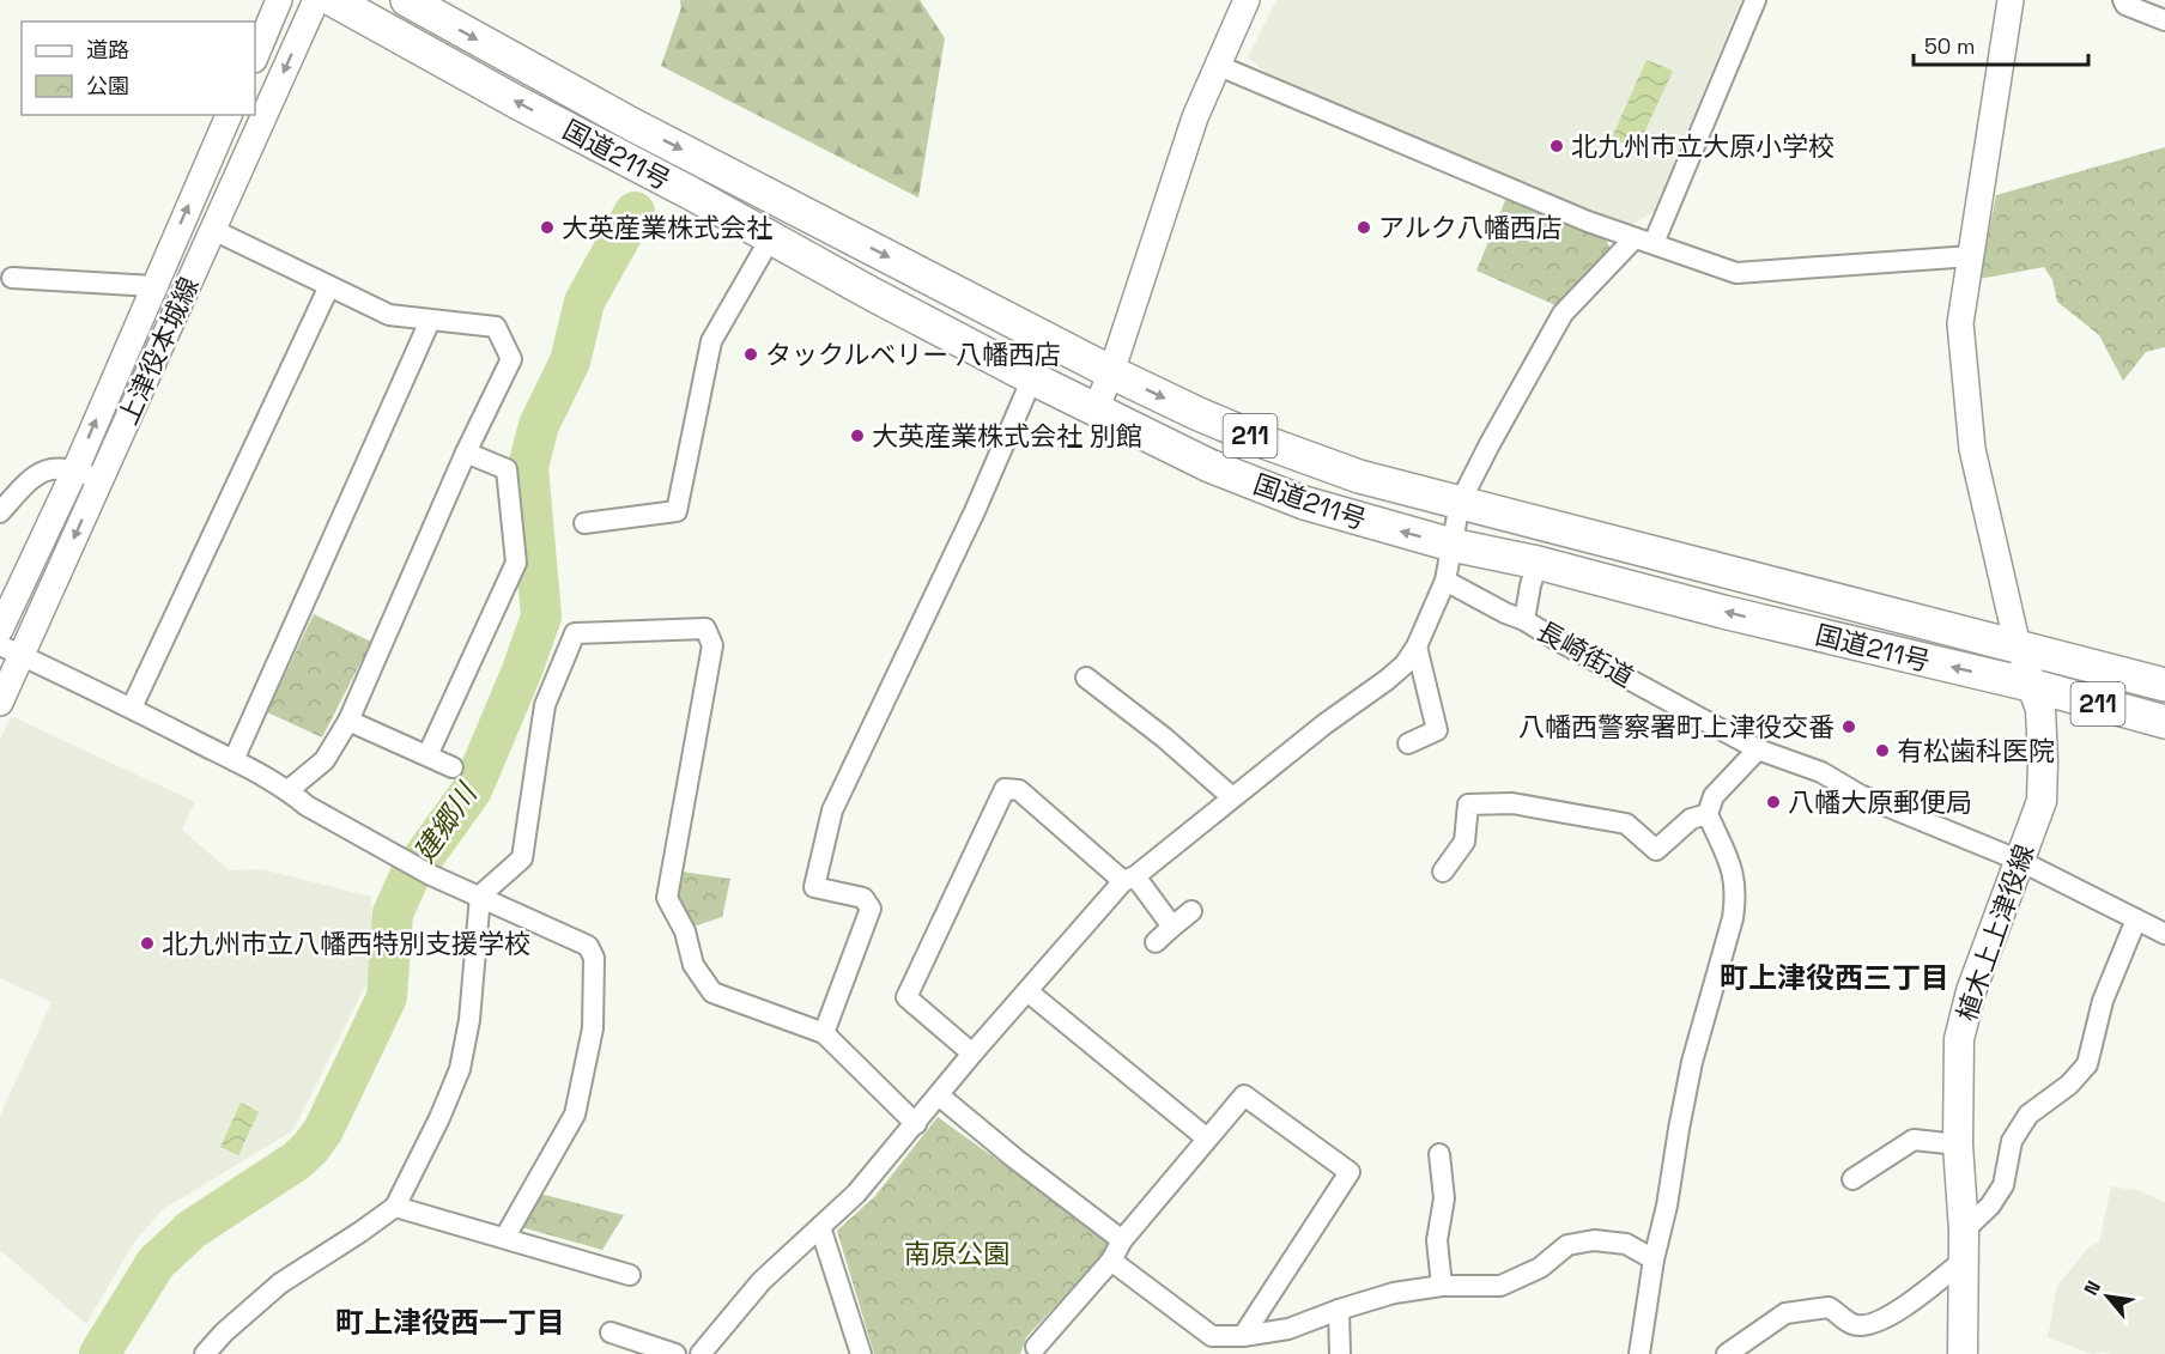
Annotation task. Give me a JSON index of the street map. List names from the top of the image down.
{
  "streets": {
    "highway": ["国道211号", "211"],
    "main road": ["植木上上津役線"],
    "street": ["上津役本城線", "長崎街道"]
  },
  "crossings": [
    ["国道211号", "長崎街道"],
    ["国道211号", "植木上上津役線"],
    ["長崎街道", "植木上上津役線"]
  ],
  "districts": ["町上津役西三丁目", "町上津役西一丁目"],
  "water": ["建郷川"],
  "parks": ["南原公園"],
  "places": [
    "北九州市立大原小学校",
    "大英産業株式会社",
    "アルク八幡西店",
    "タックルベリー 八幡西店",
    "大英産業株式会社 別館",
    "八幡西警察署町上津役交番",
    "有松歯科医院",
    "八幡大原郵便局",
    "北九州市立八幡西特別支援学校"
  ],
  "legend": ["道路", "公園"],
  "scale_bar": "50 m",
  "north": "top left"
}
